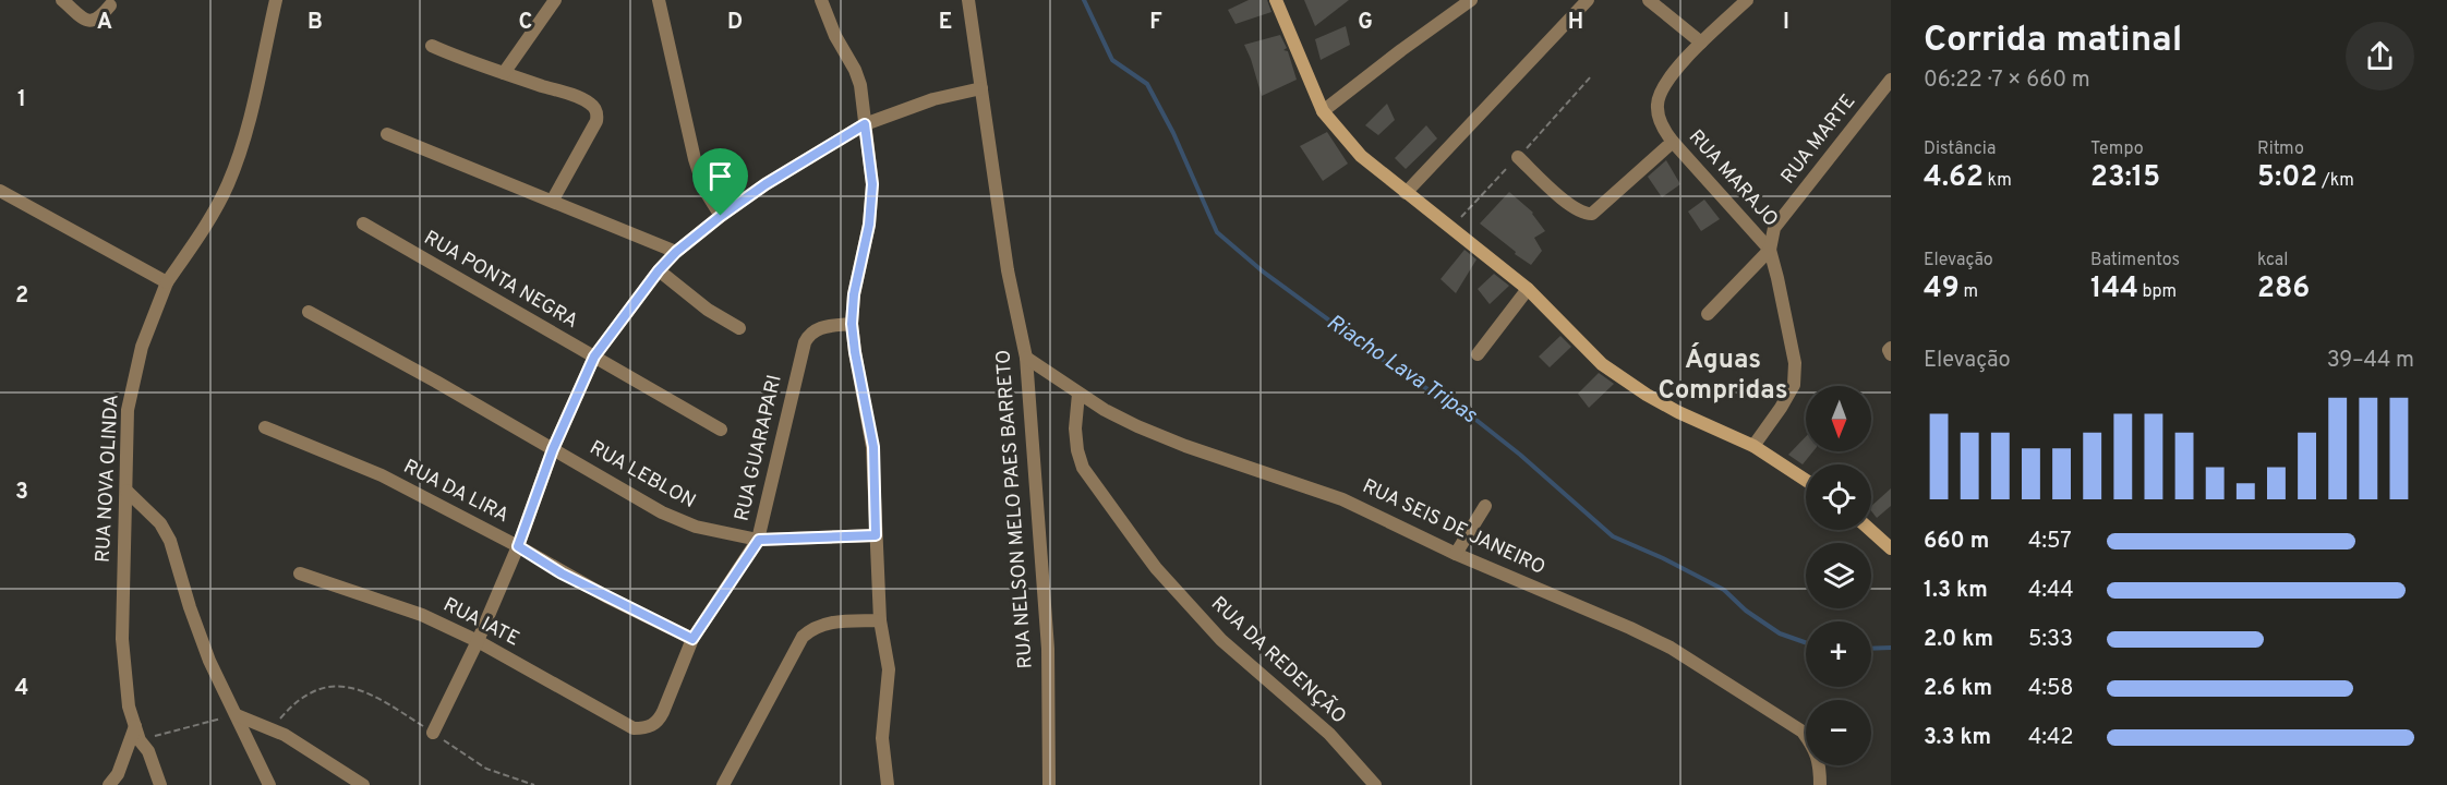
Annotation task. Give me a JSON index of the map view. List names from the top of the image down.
{
  "streets": {
    "street": [
      "RUA MARTE",
      "RUA MARAJO",
      "RUA PONTA NEGRA",
      "RUA GUARAPARI",
      "RUA LEBLON",
      "RUA NOVA OLINDA",
      "RUA DA LIRA",
      "RUA NELSON MELO PAES BARRETO",
      "RUA SEIS DE JANEIRO",
      "RUA IATE",
      "RUA DA REDENÇÃO"
    ]
  },
  "crossings": [
    ["RUA MARTE", "RUA MARAJO"],
    ["RUA GUARAPARI", "RUA LEBLON"],
    ["RUA GUARAPARI", "RUA DA LIRA"],
    ["RUA GUARAPARI", "RUA IATE"],
    ["RUA NELSON MELO PAES BARRETO", "RUA SEIS DE JANEIRO"],
    ["RUA SEIS DE JANEIRO", "RUA DA REDENÇÃO"]
  ],
  "districts": ["Águas Compridas"],
  "water": ["Riacho Lava Tripas"],
  "north": "bottom",
  "page": {
    "heading": ["Corrida matinal", "06:22 · 7 × 660 m"],
    "stats": [
      ["Distância", "4.62 km"],
      ["Tempo", "23:15"],
      ["Ritmo", "5:02 /km"],
      ["Elevação", "49 m"],
      ["Batimentos", "144 bpm"],
      ["kcal", "286"]
    ],
    "chart": ["Elevação", "39–44 m"],
    "map_buttons": ["+", "−"],
    "list": [
      {
        "name": "660 m",
        "note": "4:57"
      },
      {
        "name": "1.3 km",
        "note": "4:44"
      },
      {
        "name": "2.0 km",
        "note": "5:33"
      },
      {
        "name": "2.6 km",
        "note": "4:58"
      },
      {
        "name": "3.3 km",
        "note": "4:42"
      }
    ]
  },
  "grid": {
    "columns": [
      "A",
      "B",
      "C",
      "D",
      "E",
      "F",
      "G",
      "H",
      "I"
    ],
    "rows": [
      "1",
      "2",
      "3",
      "4"
    ]
  }
}
